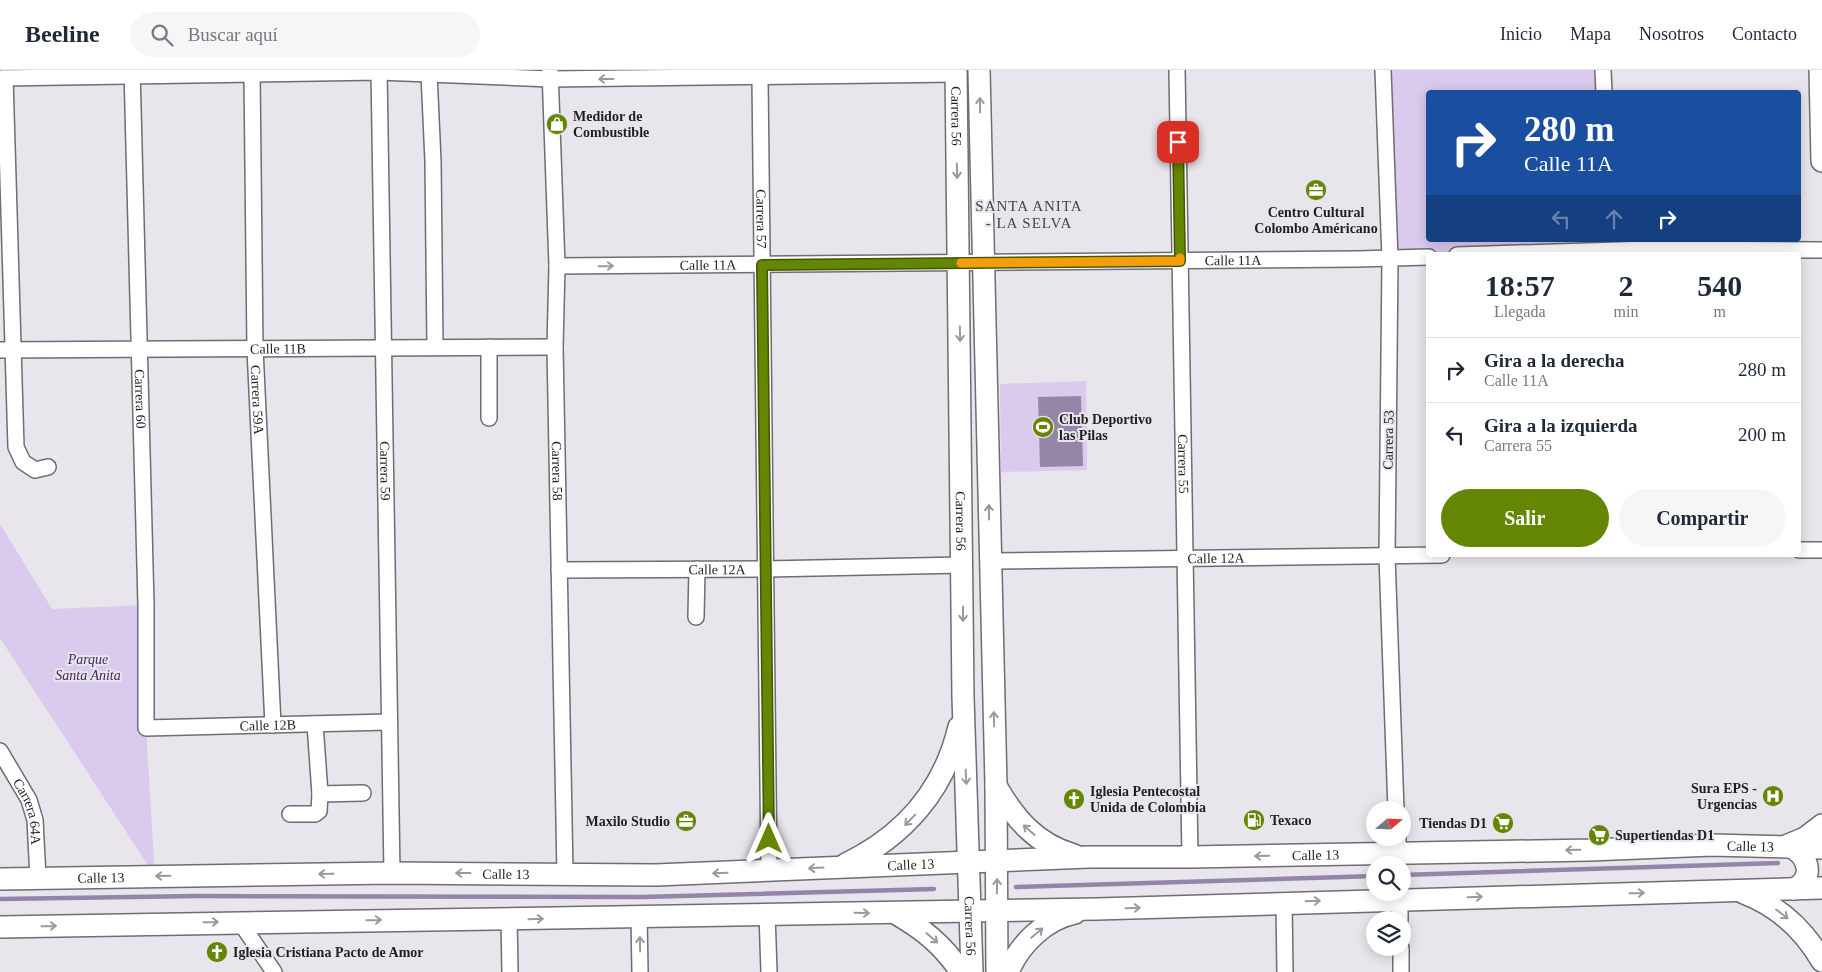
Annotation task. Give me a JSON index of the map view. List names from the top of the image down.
{
  "streets": {
    "main road": ["Carrera 56", "Calle 13"],
    "street": [
      "Carrera 57",
      "Calle 11A",
      "Calle 11B",
      "Carrera 60",
      "Carrera 59A",
      "Carrera 53",
      "Carrera 55",
      "Carrera 59",
      "Carrera 58",
      "Calle 12A",
      "Calle 12B",
      "Carrera 64A"
    ]
  },
  "crossings": [
    ["Carrera 56", "Calle 11A"],
    ["Carrera 56", "Calle 12A"],
    ["Carrera 56", "Calle 13"],
    ["Carrera 57", "Calle 11A"],
    ["Carrera 57", "Calle 12A"],
    ["Carrera 57", "Calle 13"],
    ["Calle 11A", "Carrera 53"],
    ["Calle 11A", "Carrera 55"],
    ["Calle 11A", "Carrera 58"],
    ["Calle 11B", "Carrera 60"],
    ["Calle 11B", "Carrera 59A"],
    ["Calle 11B", "Carrera 59"],
    ["Calle 11B", "Carrera 58"],
    ["Carrera 60", "Calle 12B"],
    ["Carrera 59A", "Calle 12B"],
    ["Carrera 53", "Calle 12A"],
    ["Carrera 55", "Calle 12A"],
    ["Carrera 55", "Calle 13"],
    ["Carrera 59", "Calle 12B"],
    ["Carrera 59", "Calle 13"],
    ["Carrera 58", "Calle 12A"],
    ["Carrera 58", "Calle 13"],
    ["Carrera 64A", "Calle 13"]
  ],
  "districts": ["SANTA ANITA - LA SELVA"],
  "parks": ["Parque Santa Anita"],
  "places": {
    "shop": ["Medidor de Combustible"],
    "office": ["Centro Cultural Colombo Américano", "Maxilo Studio"],
    "sports": ["Club Deportivo las Pilas"],
    "hospital": ["Sura EPS - Urgencias"],
    "church": ["Iglesia Pentecostal Unida de Colombia", "Iglesia Cristiana Pacto de Amor"],
    "fuel station": ["Texaco"],
    "supermarket": ["Tiendas D1", "Supertiendas D1"]
  },
  "north": "right",
  "page": {
    "header": "Beeline",
    "search": "Buscar aquí",
    "nav": [
      "Inicio",
      "Mapa",
      "Nosotros",
      "Contacto"
    ],
    "turn": ["280 m", "Calle 11A"],
    "eta": [
      "18:57",
      "Llegada",
      "2",
      "min",
      "540",
      "m"
    ],
    "list": [
      {
        "name": "Gira a la derecha",
        "note": "Calle 11A",
        "value": "280 m"
      },
      {
        "name": "Gira a la izquierda",
        "note": "Carrera 55",
        "value": "200 m"
      }
    ],
    "buttons": ["Salir", "Compartir"]
  }
}
